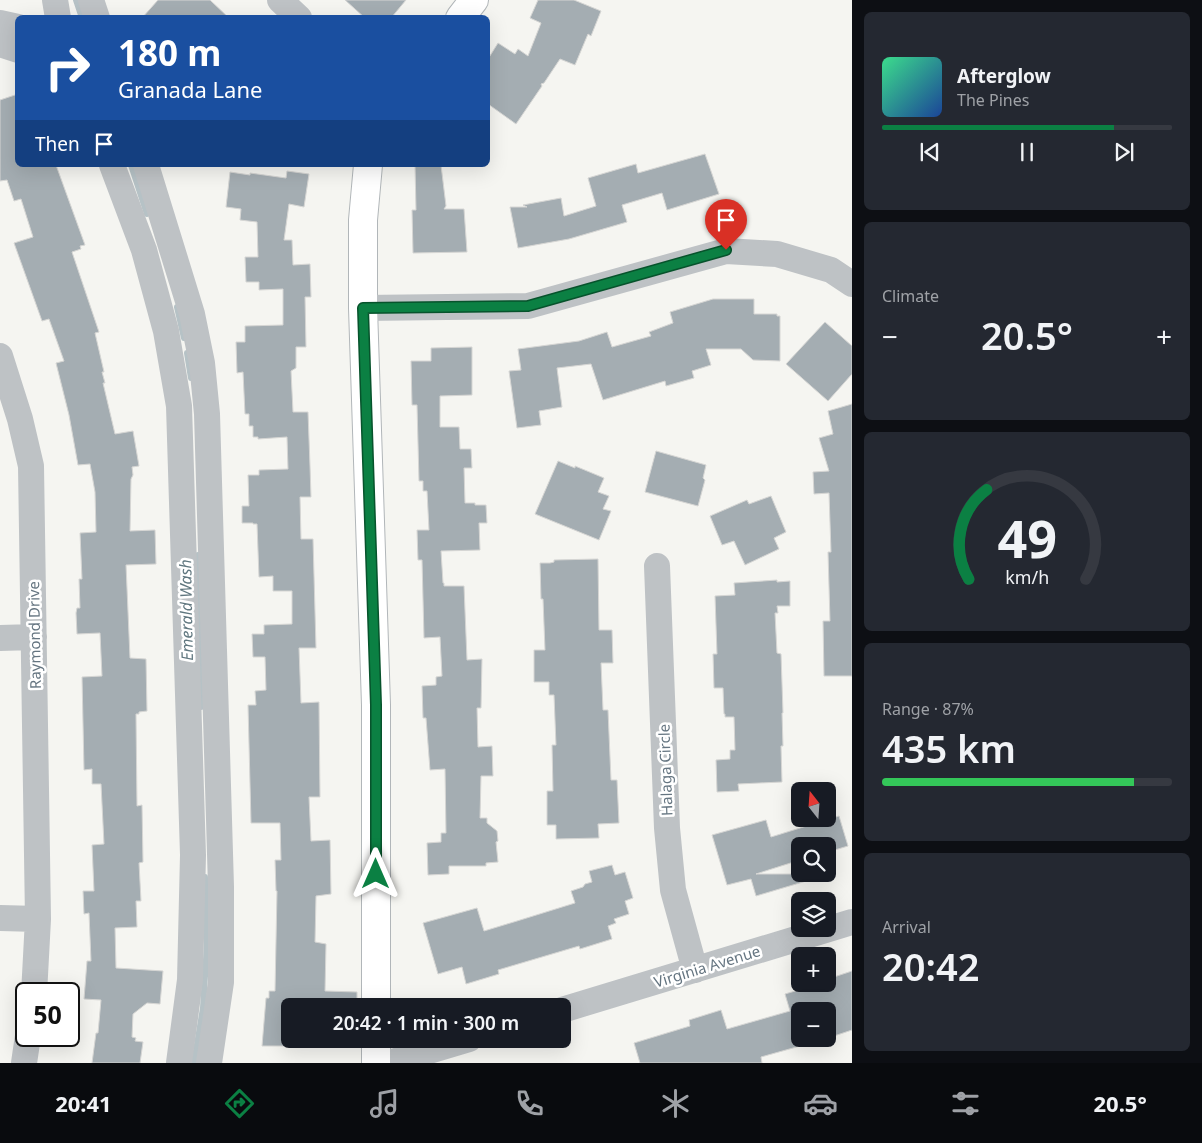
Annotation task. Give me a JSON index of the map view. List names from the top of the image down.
{
  "streets": {
    "street": ["Raymond Drive", "Halaga Circle", "Virginia Avenue"]
  },
  "crossings": [
    ["Halaga Circle", "Virginia Avenue"]
  ],
  "water": ["Emerald Wash"],
  "north": "top",
  "page": {
    "turn": ["180 m", "Granada Lane"],
    "song": ["Afterglow", "The Pines"],
    "then": "Then",
    "tile": [
      "Climate",
      ["Range · 87%", "435 km"],
      ["Arrival", "20:42"]
    ],
    "heat": ["−", "20.5°", "+"],
    "map_buttons": ["+", "−"],
    "limit": "50",
    "trip": "20:42 · 1 min · 300 m",
    "tabs": ["20:41", "20.5°"],
    "gauge": ["49", "km/h"]
  }
}
